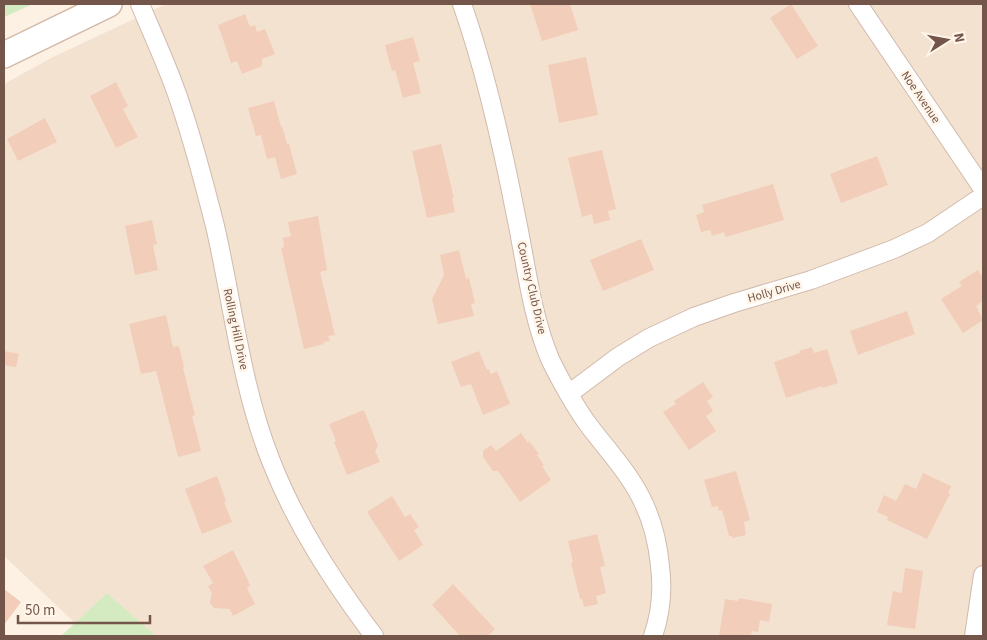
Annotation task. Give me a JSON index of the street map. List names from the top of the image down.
{
  "streets": {
    "street": [
      "Noe Avenue",
      "Country Club Drive",
      "Holly Drive",
      "Rolling Hill Drive"
    ]
  },
  "crossings": [
    ["Country Club Drive", "Holly Drive"]
  ],
  "scale_bar": "50 m",
  "north": "right"
}
